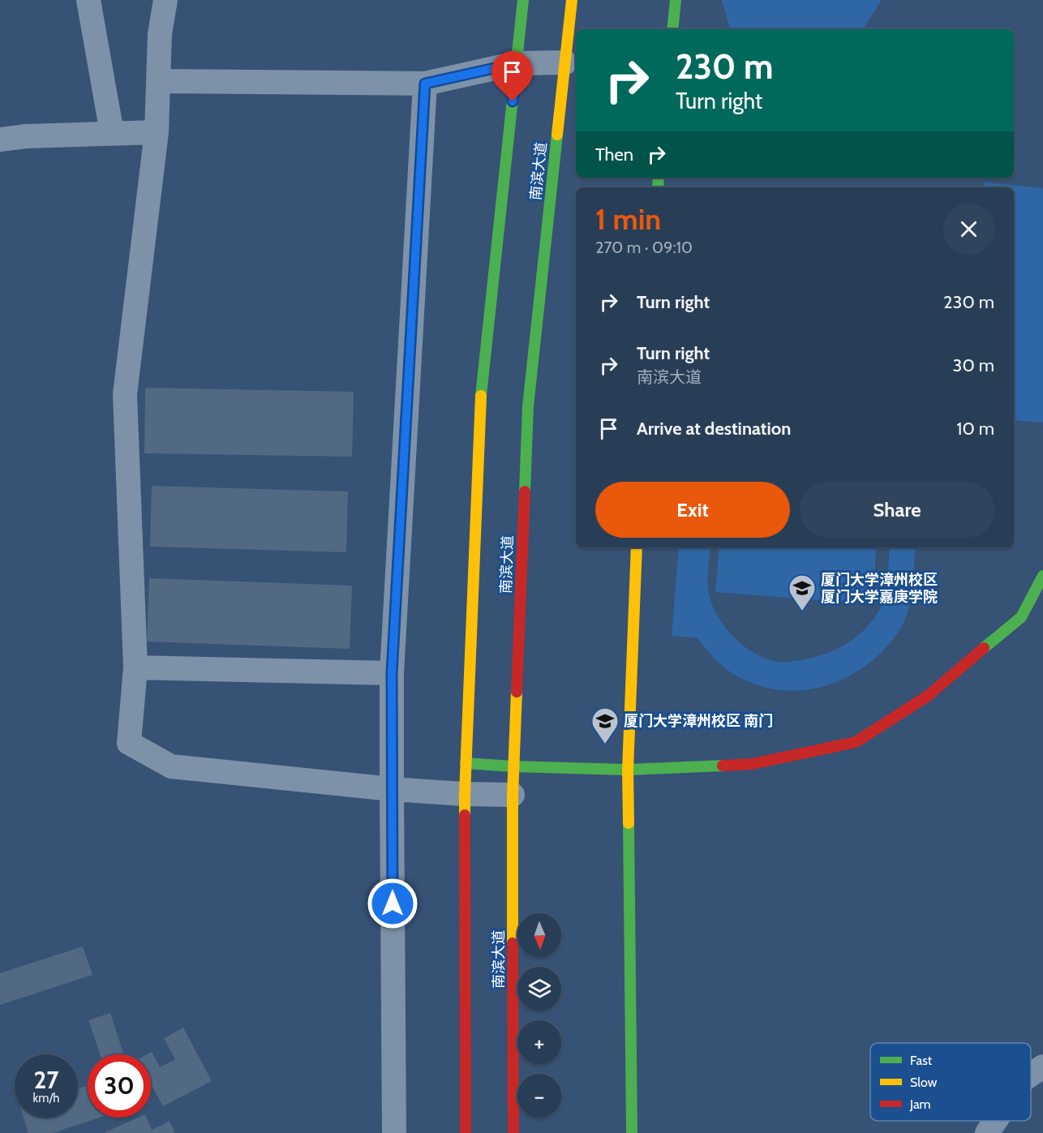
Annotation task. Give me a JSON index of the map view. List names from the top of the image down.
{
  "streets": {
    "main road": ["南滨大道"]
  },
  "places": {
    "school or university": ["厦门大学漳州校区 厦门大学嘉庚学院", "厦门大学漳州校区 南门"]
  },
  "legend": ["Fast", "Slow", "Jam"],
  "north": "bottom",
  "page": {
    "turn": ["230 m", "Turn right"],
    "then": "Then",
    "heading": ["1 min", "270 m · 09:10"],
    "list": [
      {
        "name": "Turn right",
        "value": "230 m"
      },
      {
        "name": "Turn right",
        "note": "南滨大道",
        "value": "30 m"
      },
      {
        "name": "Arrive at destination",
        "value": "10 m"
      }
    ],
    "buttons": ["Exit", "Share"],
    "map_buttons": ["+", "−"],
    "speed": "27 km/h",
    "limit": "30"
  }
}
